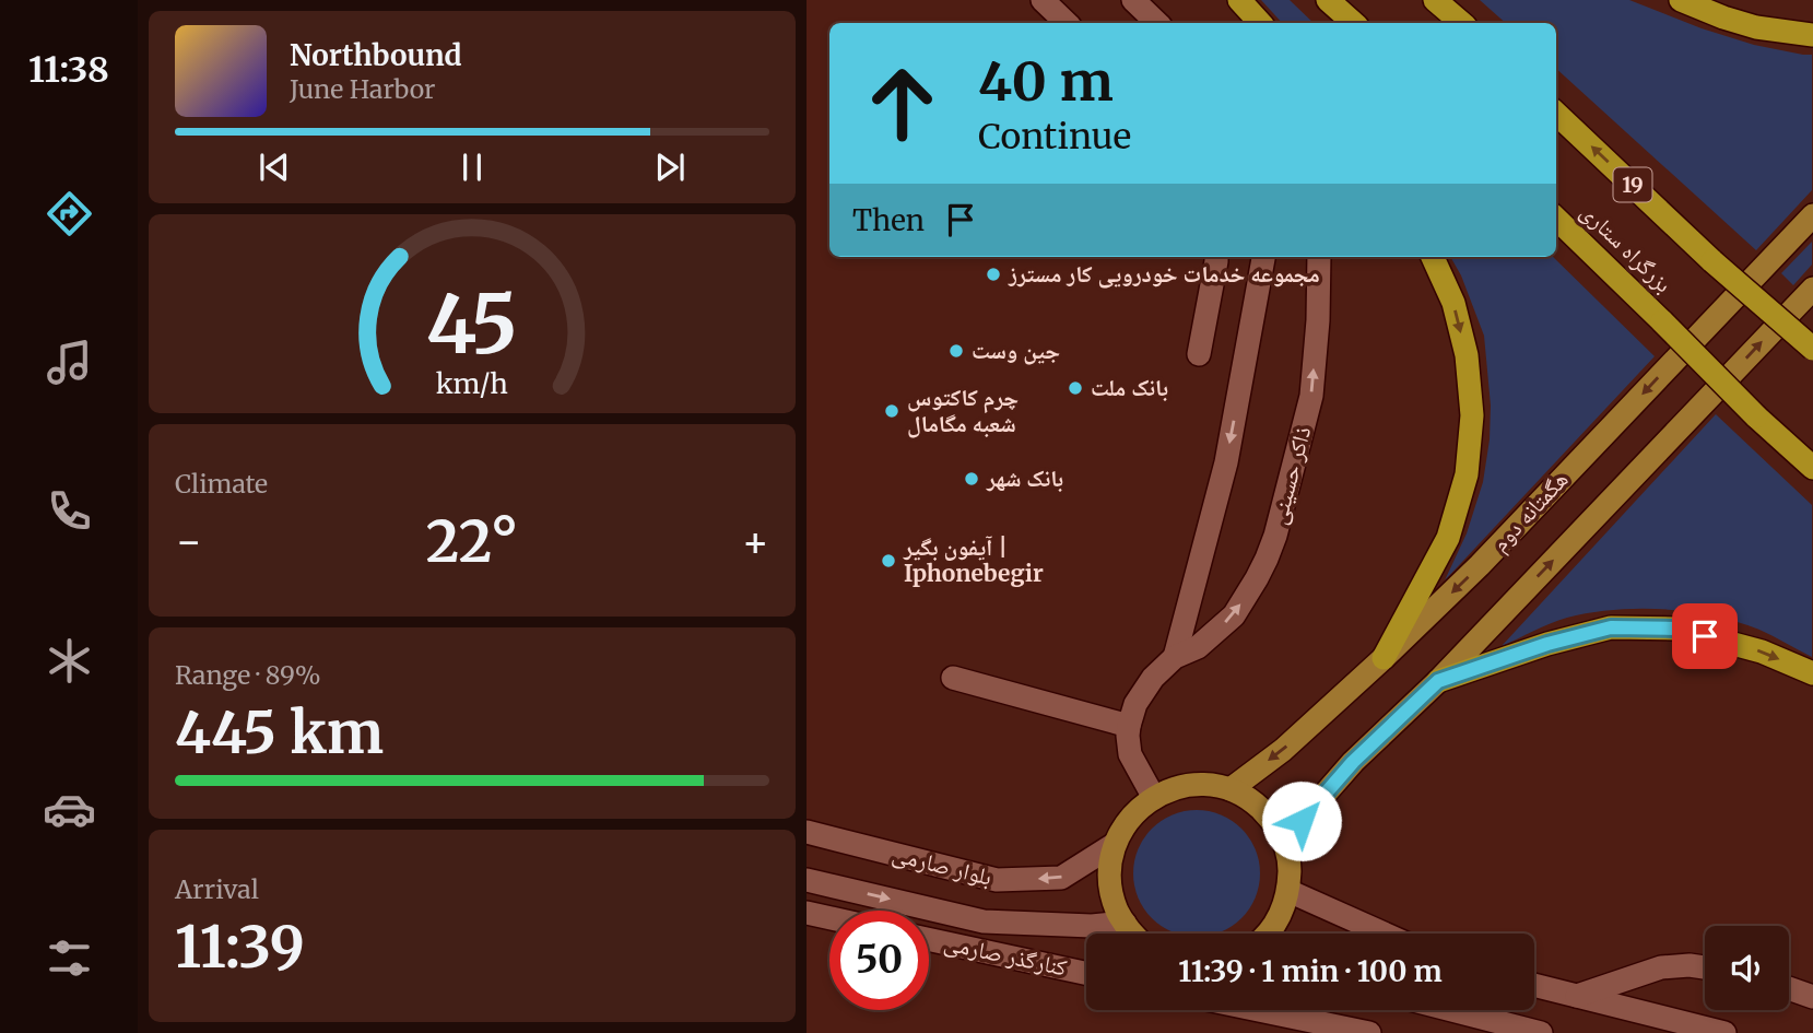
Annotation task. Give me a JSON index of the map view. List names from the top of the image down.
{
  "streets": {
    "highway": ["19", "بزرگراه ستاری"],
    "main road": ["هگمتانه دوم"],
    "street": ["ذاکر حسینی", "بلوار صارمی", "کنارگذر صارمی"]
  },
  "places": [
    "مجموعه خدمات خودرویی کار مسترز",
    "جین وست",
    "بانک ملت",
    "چرم کاکتوس شعبه مگامال",
    "بانک شهر",
    "آیفون بگیر | Iphonebegir"
  ],
  "page": {
    "tabs": "11:38",
    "turn": ["40 m", "Continue"],
    "song": ["Northbound", "June Harbor"],
    "then": "Then",
    "tile": [
      "Climate",
      ["Range · 89%", "445 km"],
      ["Arrival", "11:39"]
    ],
    "heat": ["−", "22°", "+"],
    "limit": "50",
    "trip": "11:39 · 1 min · 100 m",
    "gauge": ["45", "km/h"]
  }
}
